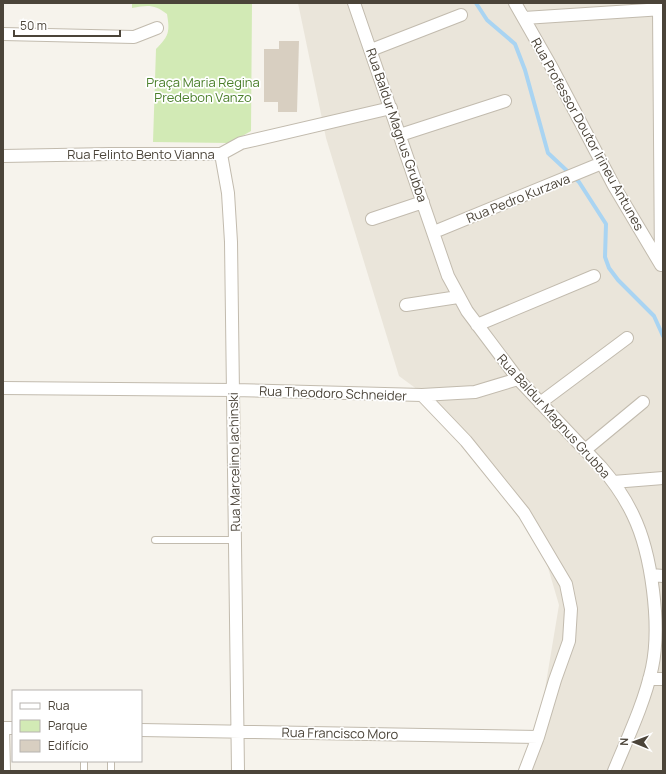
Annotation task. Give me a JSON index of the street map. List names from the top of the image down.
{
  "streets": {
    "street": [
      "Rua Baldur Magnus Grubba",
      "Rua Professor Doutor Irineu Antunes",
      "Rua Felinto Bento Vianna",
      "Rua Pedro Kurzava",
      "Rua Theodoro Schneider",
      "Rua Marcelino Iachinski",
      "Rua Francisco Moro"
    ]
  },
  "crossings": [
    ["Rua Baldur Magnus Grubba", "Rua Felinto Bento Vianna"],
    ["Rua Baldur Magnus Grubba", "Rua Pedro Kurzava"],
    ["Rua Baldur Magnus Grubba", "Rua Theodoro Schneider"],
    ["Rua Professor Doutor Irineu Antunes", "Rua Pedro Kurzava"],
    ["Rua Felinto Bento Vianna", "Rua Marcelino Iachinski"],
    ["Rua Theodoro Schneider", "Rua Marcelino Iachinski"],
    ["Rua Marcelino Iachinski", "Rua Francisco Moro"]
  ],
  "parks": ["Praça Maria Regina Predebon Vanzo"],
  "legend": ["Rua", "Parque", "Edifício"],
  "scale_bar": "50 m",
  "north": "left"
}
